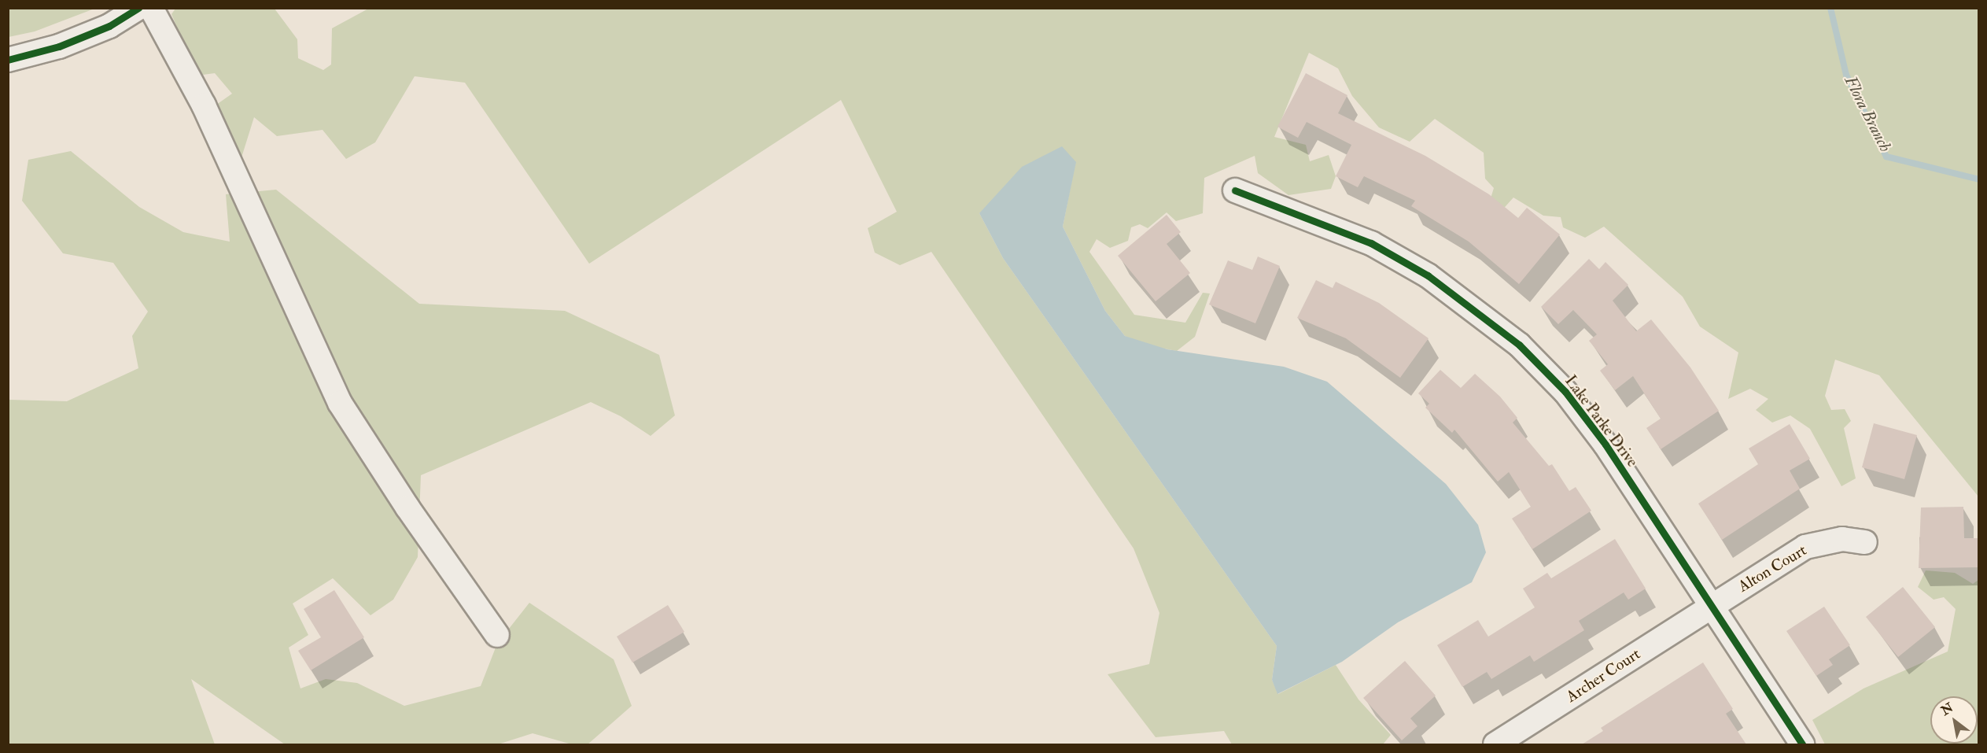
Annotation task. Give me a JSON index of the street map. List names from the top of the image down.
{
  "streets": {
    "street": ["Lake Parke Drive", "Alton Court", "Archer Court"]
  },
  "crossings": [
    ["Lake Parke Drive", "Alton Court"],
    ["Lake Parke Drive", "Archer Court"],
    ["Alton Court", "Archer Court"]
  ],
  "water": ["Flora Branch"],
  "north": "top left"
}
